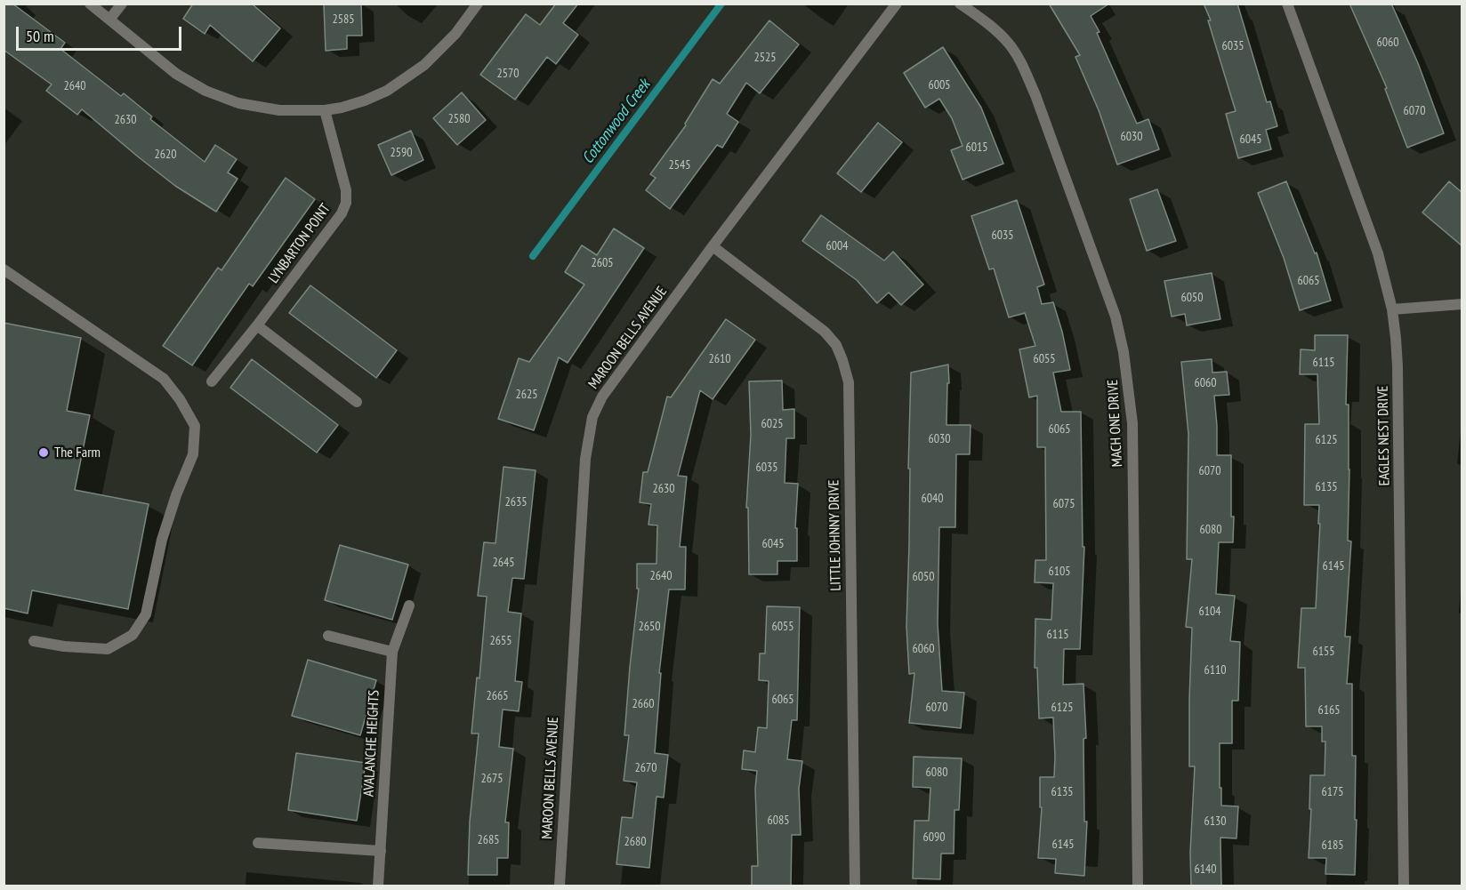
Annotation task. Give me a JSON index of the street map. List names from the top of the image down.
{
  "streets": {
    "street": [
      "LYNBARTON POINT",
      "MAROON BELLS AVENUE",
      "MACH ONE DRIVE",
      "EAGLES NEST DRIVE",
      "LITTLE JOHNNY DRIVE",
      "AVALANCHE HEIGHTS"
    ]
  },
  "crossings": [
    ["MAROON BELLS AVENUE", "LITTLE JOHNNY DRIVE"]
  ],
  "water": ["Cottonwood Creek"],
  "places": ["The Farm"],
  "house_numbers": [
    "2585",
    "6060",
    "6035",
    "2525",
    "2570",
    "6005",
    "2640",
    "6070",
    "2580",
    "2630",
    "6030",
    "6045",
    "6015",
    "2590",
    "2620",
    "2545",
    "6035",
    "6004",
    "2605",
    "6065",
    "6050",
    "2610",
    "6055",
    "6115",
    "6060",
    "2625",
    "6025",
    "6065",
    "6030",
    "6125",
    "6035",
    "6070",
    "6135",
    "2630",
    "6040",
    "2635",
    "6075",
    "6080",
    "6045",
    "2645",
    "6145",
    "6105",
    "2640",
    "6050",
    "6104",
    "2650",
    "6055",
    "6115",
    "2655",
    "6060",
    "6155",
    "6110",
    "2665",
    "6065",
    "2660",
    "6070",
    "6125",
    "6165",
    "2670",
    "6080",
    "2675",
    "6135",
    "6175",
    "6085",
    "6130",
    "6090",
    "2685",
    "2680",
    "6145",
    "6185",
    "6140"
  ],
  "scale_bar": "50 m"
}
